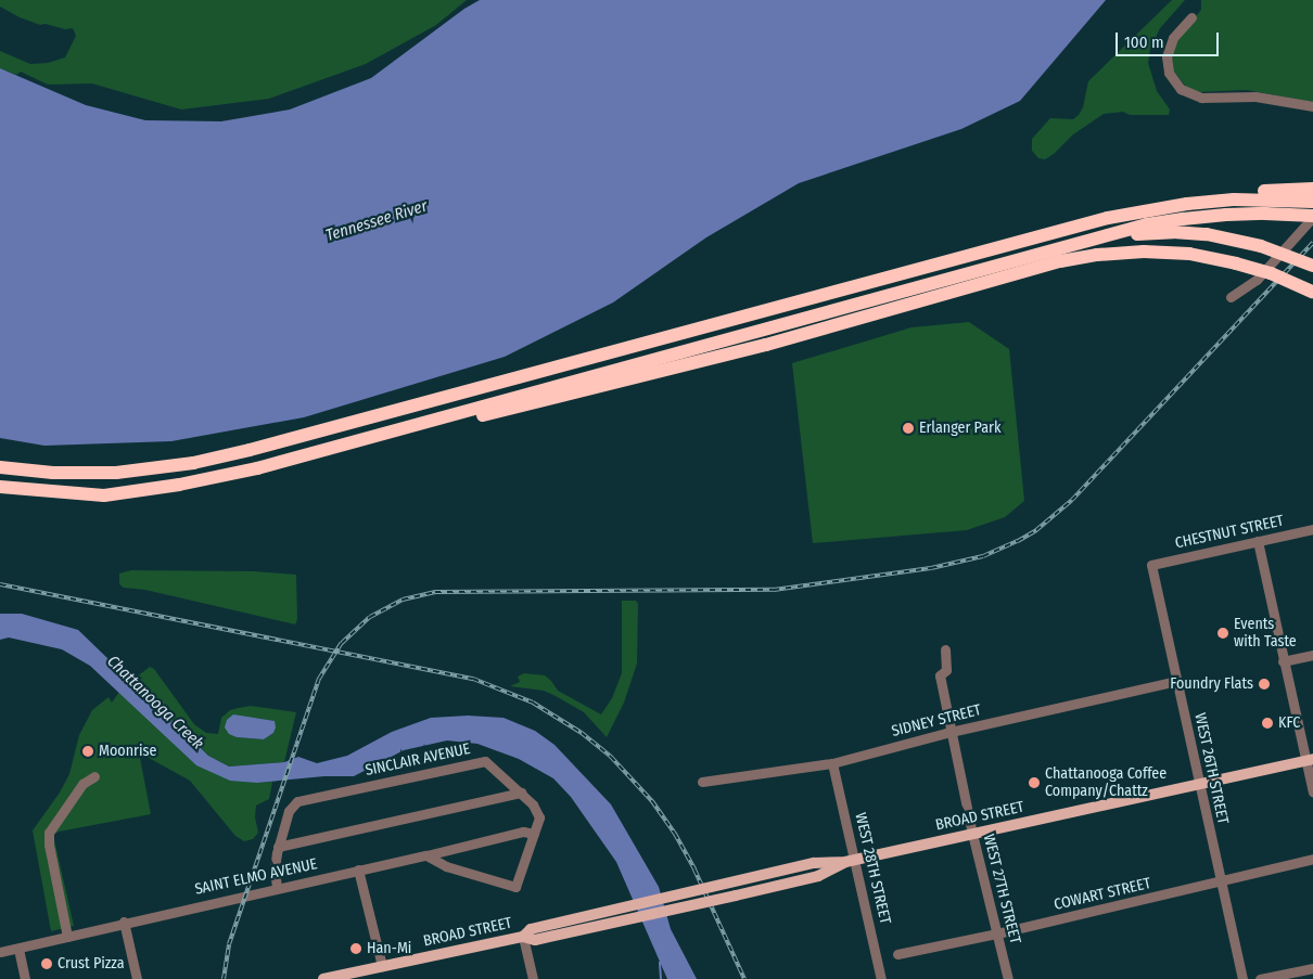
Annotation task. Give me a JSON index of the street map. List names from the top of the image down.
{
  "streets": {
    "main road": ["BROAD STREET"],
    "street": [
      "CHESTNUT STREET",
      "SIDNEY STREET",
      "SINCLAIR AVENUE",
      "WEST 26TH STREET",
      "WEST 28TH STREET",
      "SAINT ELMO AVENUE",
      "WEST 27TH STREET",
      "COWART STREET"
    ]
  },
  "crossings": [
    ["CHESTNUT STREET", "WEST 26TH STREET"],
    ["SIDNEY STREET", "WEST 26TH STREET"],
    ["SIDNEY STREET", "WEST 28TH STREET"],
    ["SIDNEY STREET", "WEST 27TH STREET"],
    ["SINCLAIR AVENUE", "SAINT ELMO AVENUE"],
    ["WEST 26TH STREET", "BROAD STREET"],
    ["WEST 26TH STREET", "COWART STREET"],
    ["BROAD STREET", "WEST 28TH STREET"],
    ["BROAD STREET", "WEST 27TH STREET"],
    ["WEST 27TH STREET", "COWART STREET"]
  ],
  "water": ["Tennessee River", "Chattanooga Creek"],
  "places": [
    "Erlanger Park",
    "Events with Taste",
    "Foundry Flats",
    "KFC",
    "Moonrise",
    "Chattanooga Coffee Company/Chattz",
    "Han-Mi",
    "Crust Pizza"
  ],
  "scale_bar": "100 m"
}
